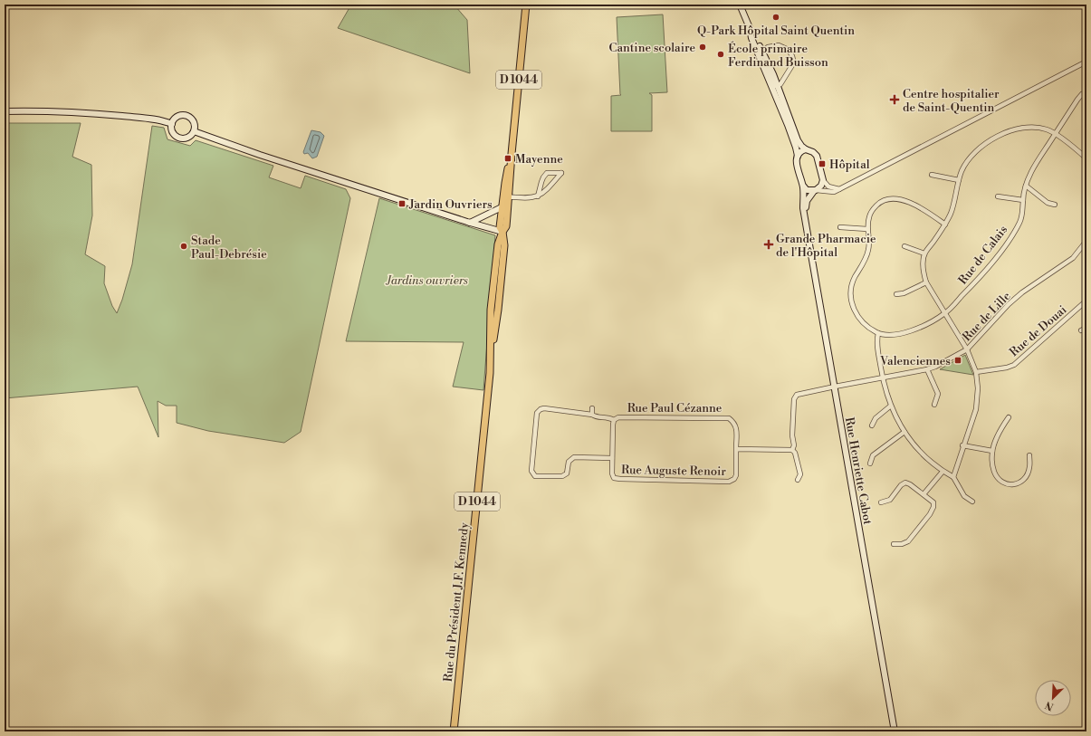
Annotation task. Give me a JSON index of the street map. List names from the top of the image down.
{
  "streets": {
    "main road": ["D 1044", "Rue du Président J.F. Kennedy"],
    "street": [
      "Rue de Calais",
      "Rue de Lille",
      "Rue de Douai",
      "Rue Paul Cézanne",
      "Rue Auguste Renoir",
      "Rue Henriette Cabot"
    ]
  },
  "crossings": [
    ["Rue de Lille", "Rue Henriette Cabot"],
    ["Rue Paul Cézanne", "Rue Auguste Renoir"]
  ],
  "parks": ["Jardins ouvriers"],
  "places": {
    "other": [
      "Q-Park Hôpital Saint Quentin",
      "Cantine scolaire",
      "École primaire Ferdinand Buisson",
      "Stade Paul-Debrésie"
    ],
    "health": ["Centre hospitalier de Saint-Quentin", "Grande Pharmacie de l'Hôpital"],
    "transit": [
      "Mayenne",
      "Hôpital",
      "Jardin Ouvriers",
      "Valenciennes"
    ]
  },
  "north": "bottom left"
}
